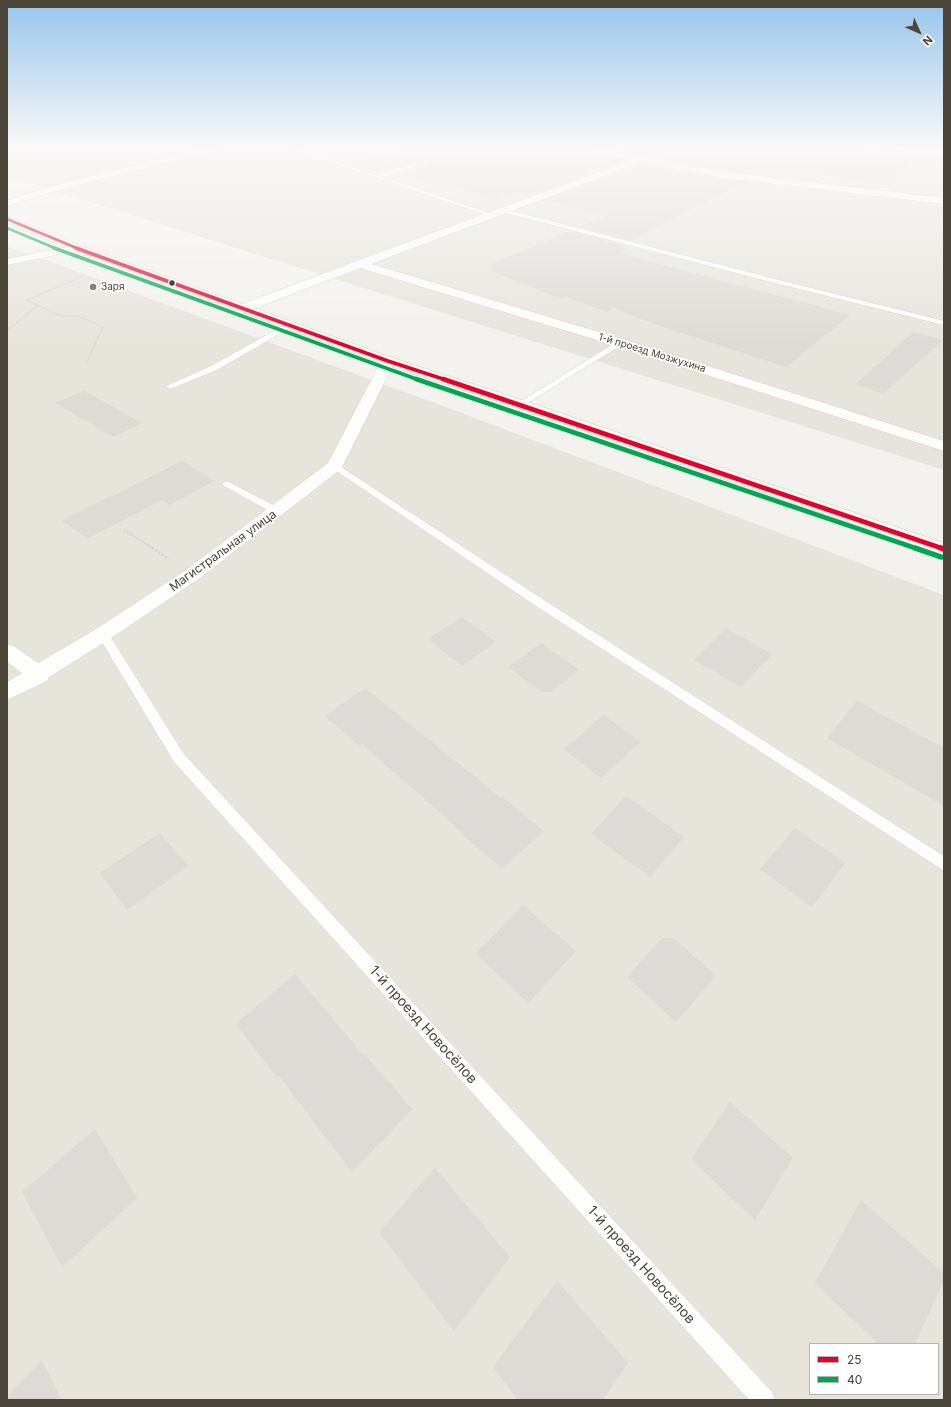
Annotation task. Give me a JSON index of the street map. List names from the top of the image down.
{
  "streets": {
    "street": ["1-й проезд Мозжухина", "Магистральная улица"],
    "lane": ["1-й проезд Новосёлов"]
  },
  "crossings": [
    ["Магистральная улица", "1-й проезд Новосёлов"]
  ],
  "places": ["Заря"],
  "lines": ["transit line 25", "transit line 40"],
  "legend": ["25", "40"],
  "north": "bottom right"
}
